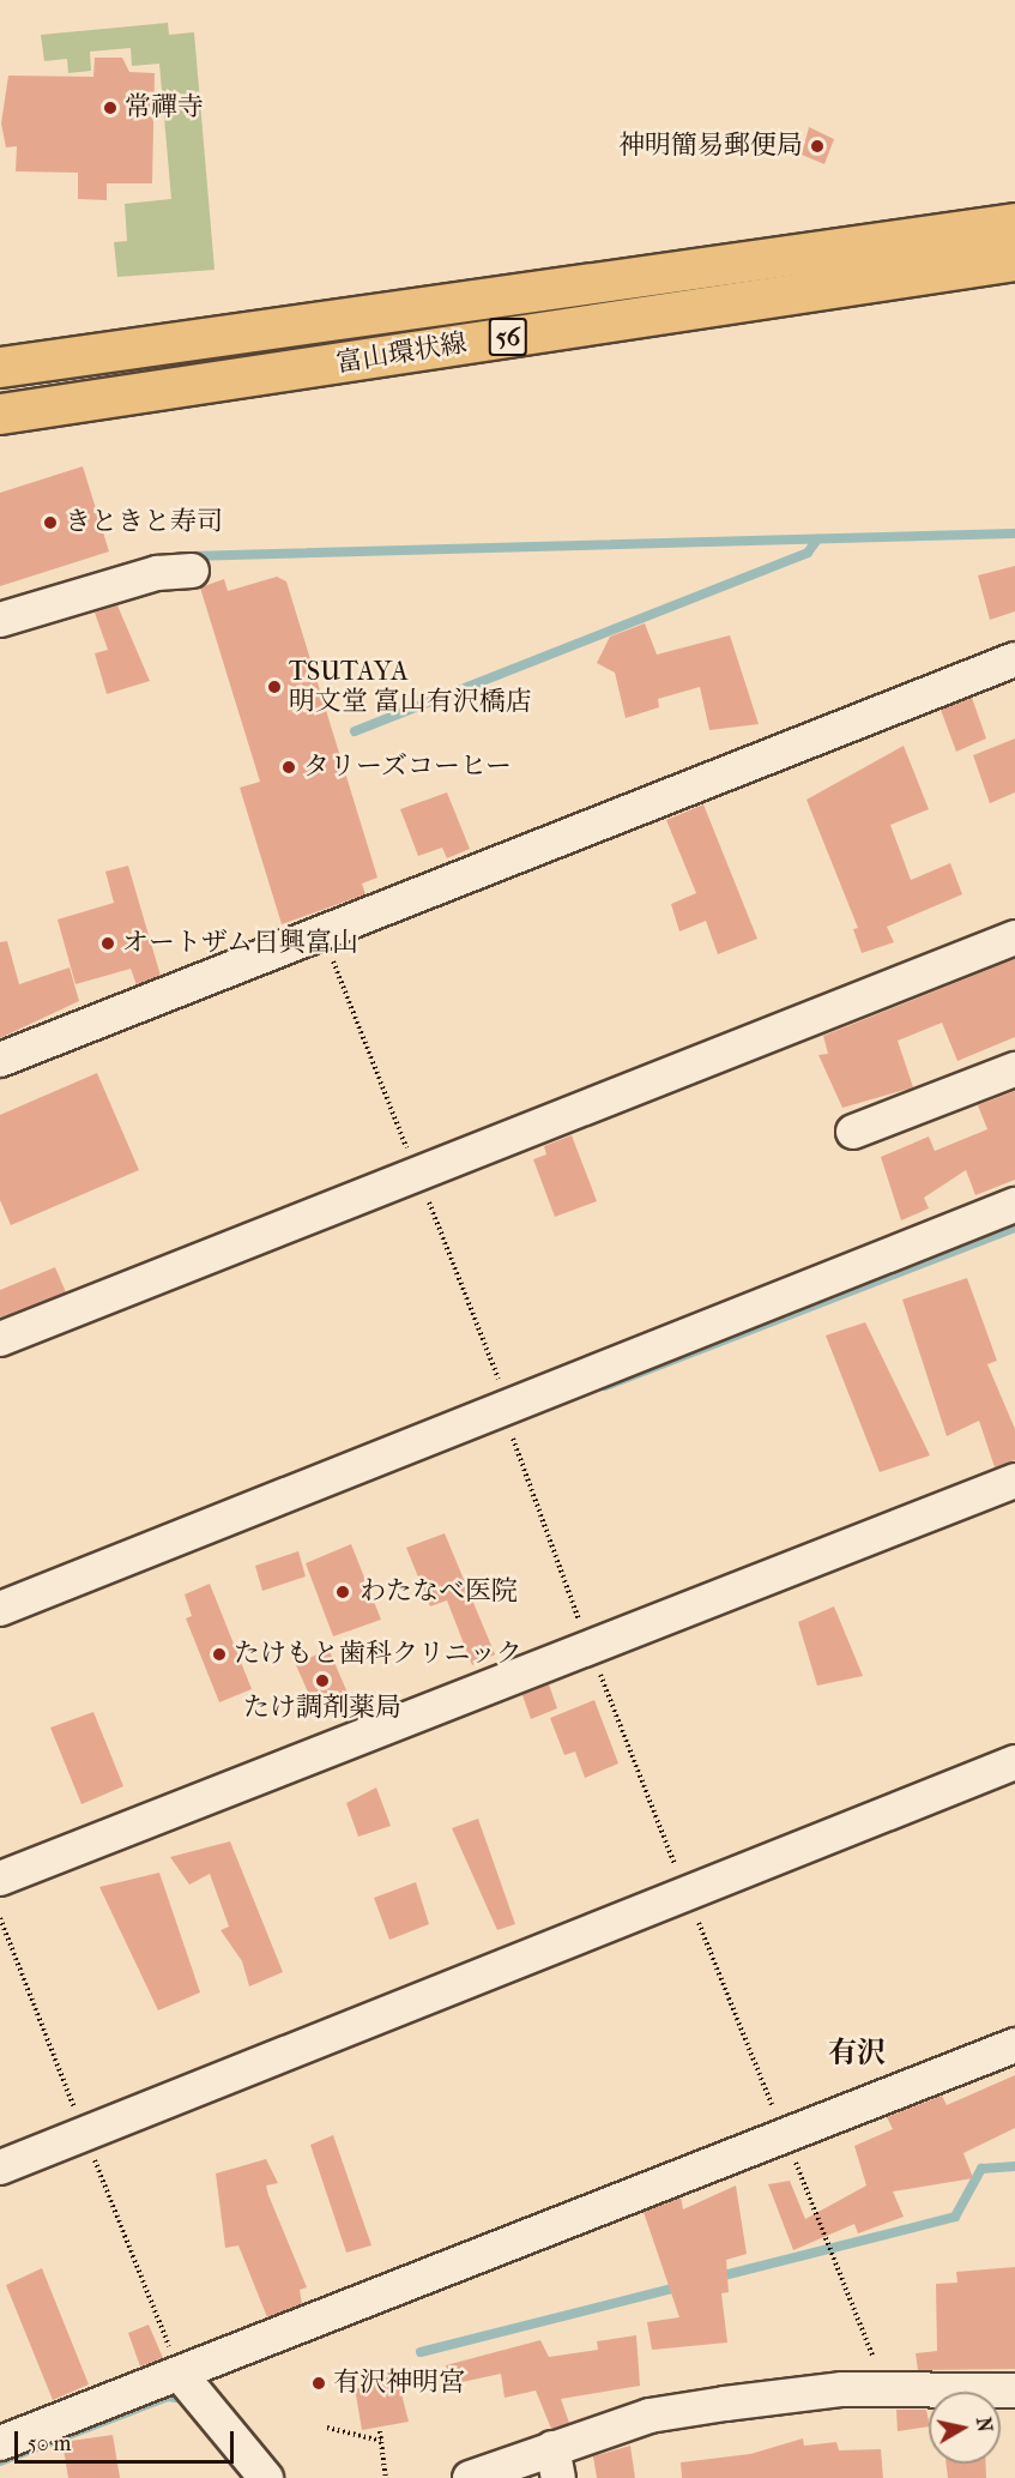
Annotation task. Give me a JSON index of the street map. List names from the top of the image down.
{
  "streets": {
    "main road": ["56", "富山環状線"]
  },
  "districts": ["有沢"],
  "places": [
    "常禪寺",
    "神明簡易郵便局",
    "きときと寿司",
    "TSUTAYA 明文堂 富山有沢橋店",
    "タリーズコーヒー",
    "オートザム日興富山",
    "わたなべ医院",
    "たけもと歯科クリニック",
    "たけ調剤薬局",
    "有沢神明宮"
  ],
  "scale_bar": "50 m",
  "north": "right"
}
